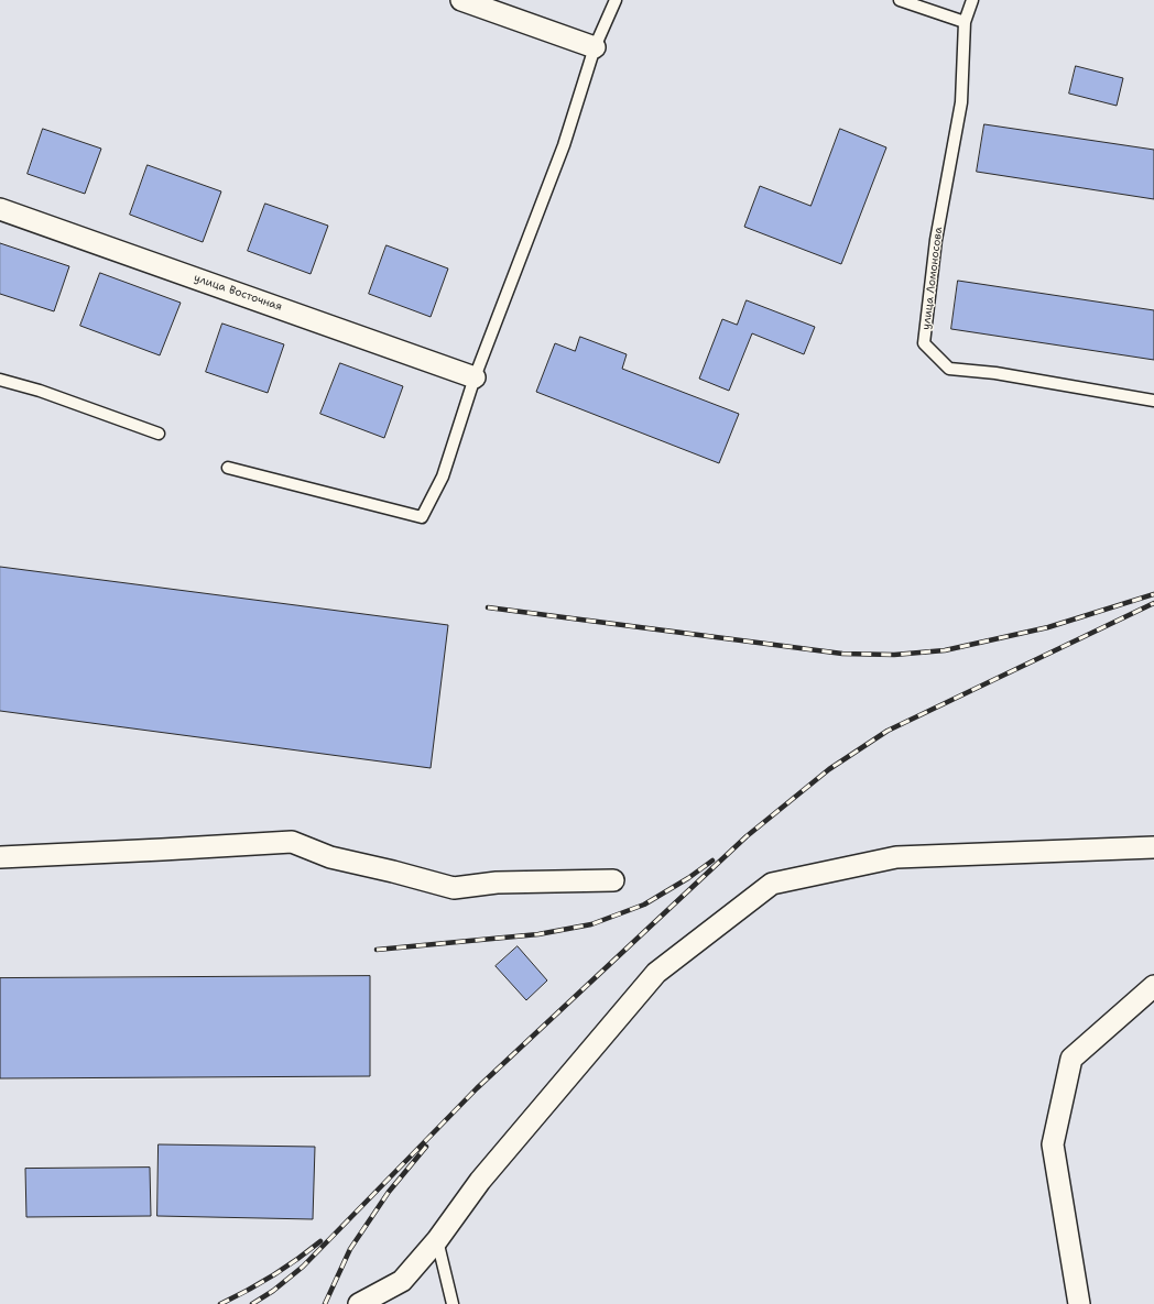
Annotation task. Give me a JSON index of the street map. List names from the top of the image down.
{
  "streets": {
    "street": ["улица Восточная"],
    "lane": ["улица Ломоносова"]
  }
}
